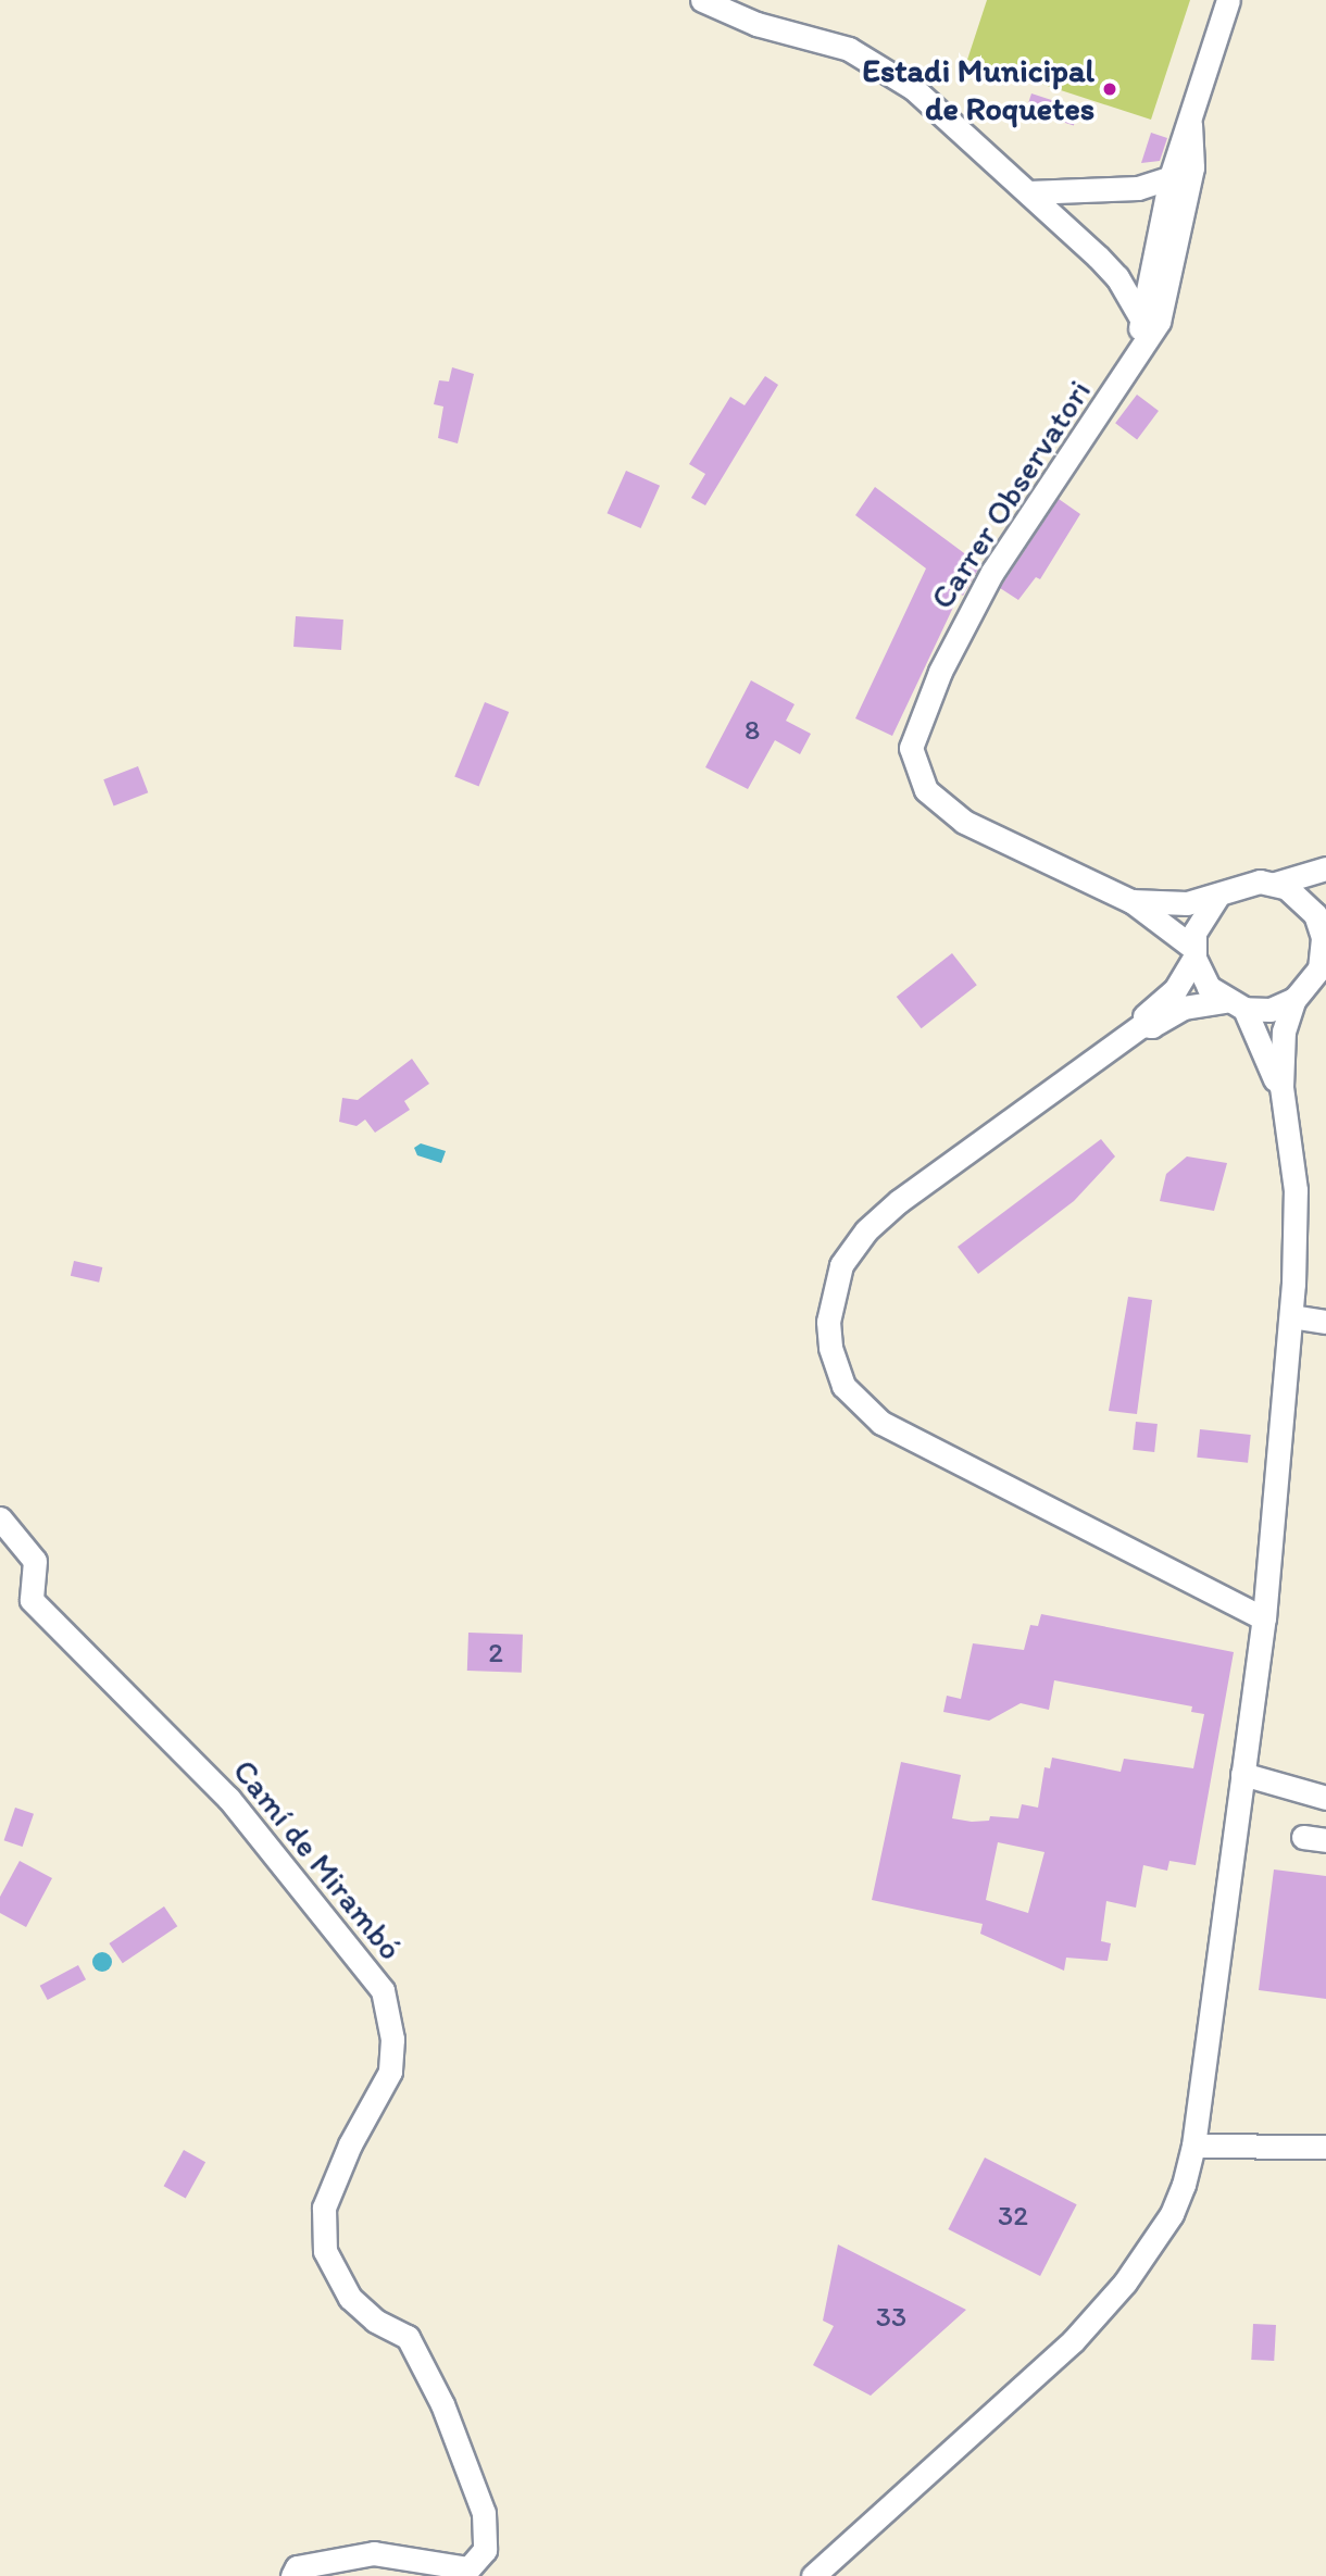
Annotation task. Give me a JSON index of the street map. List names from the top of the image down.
{
  "streets": {
    "street": ["Carrer Observatori", "Camí de Mirambó"]
  },
  "places": ["Estadi Municipal de Roquetes"],
  "house_numbers": [
    "8",
    "2",
    "32",
    "33"
  ]
}
